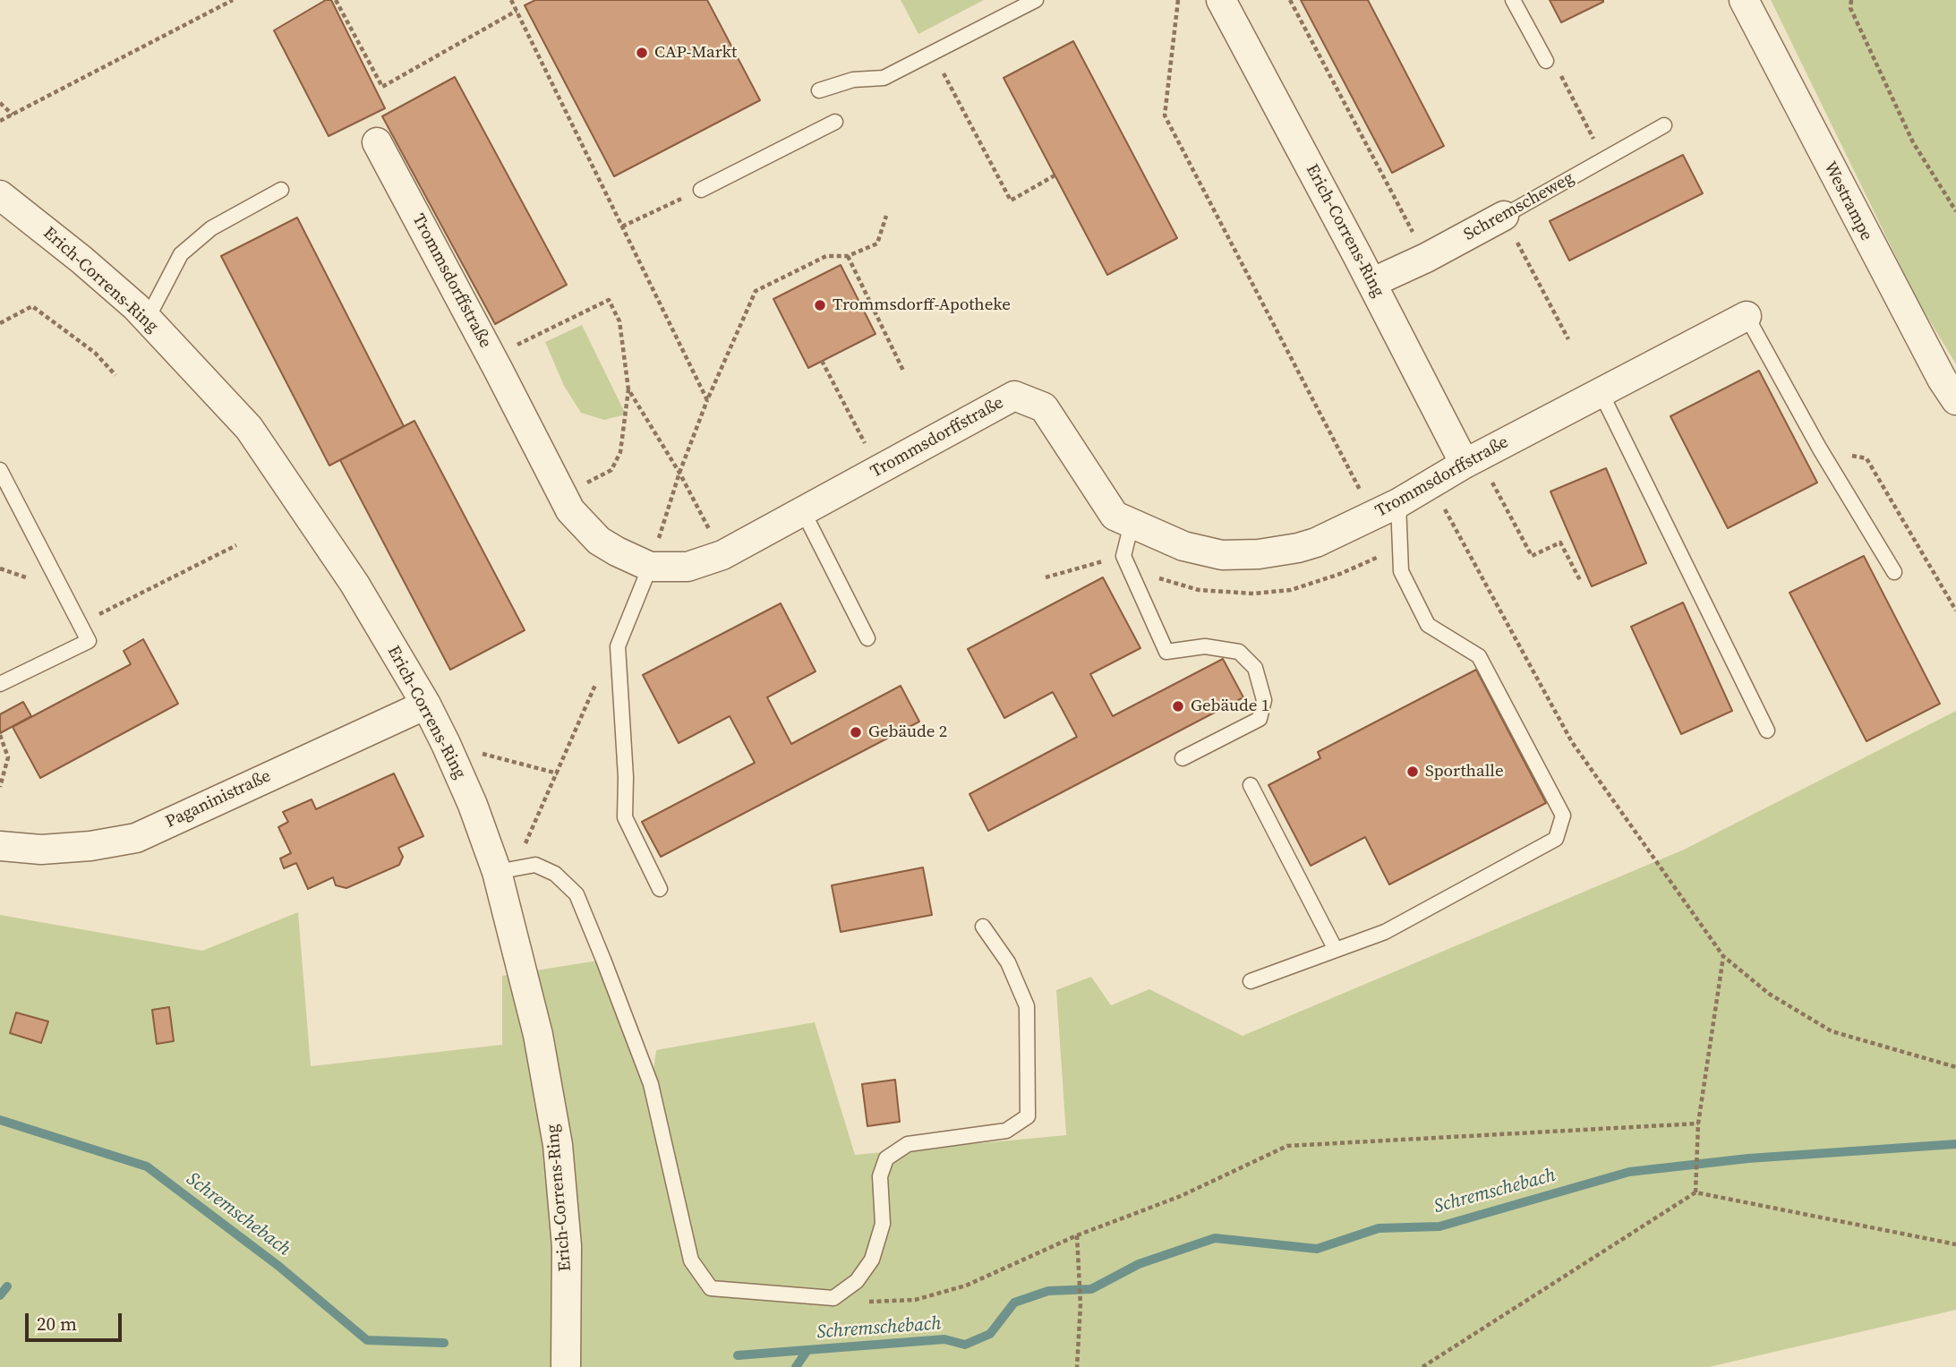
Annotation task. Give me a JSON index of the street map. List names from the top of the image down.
{
  "streets": {
    "street": [
      "Westrampe",
      "Schremscheweg",
      "Erich-Correns-Ring",
      "Trommsdorffstraße",
      "Paganinistraße"
    ]
  },
  "crossings": [
    ["Schremscheweg", "Erich-Correns-Ring"],
    ["Erich-Correns-Ring", "Trommsdorffstraße"],
    ["Erich-Correns-Ring", "Paganinistraße"]
  ],
  "water": ["Schremschebach"],
  "places": [
    "CAP-Markt",
    "Trommsdorff-Apotheke",
    "Gebäude 1",
    "Gebäude 2",
    "Sporthalle"
  ],
  "scale_bar": "20 m"
}
